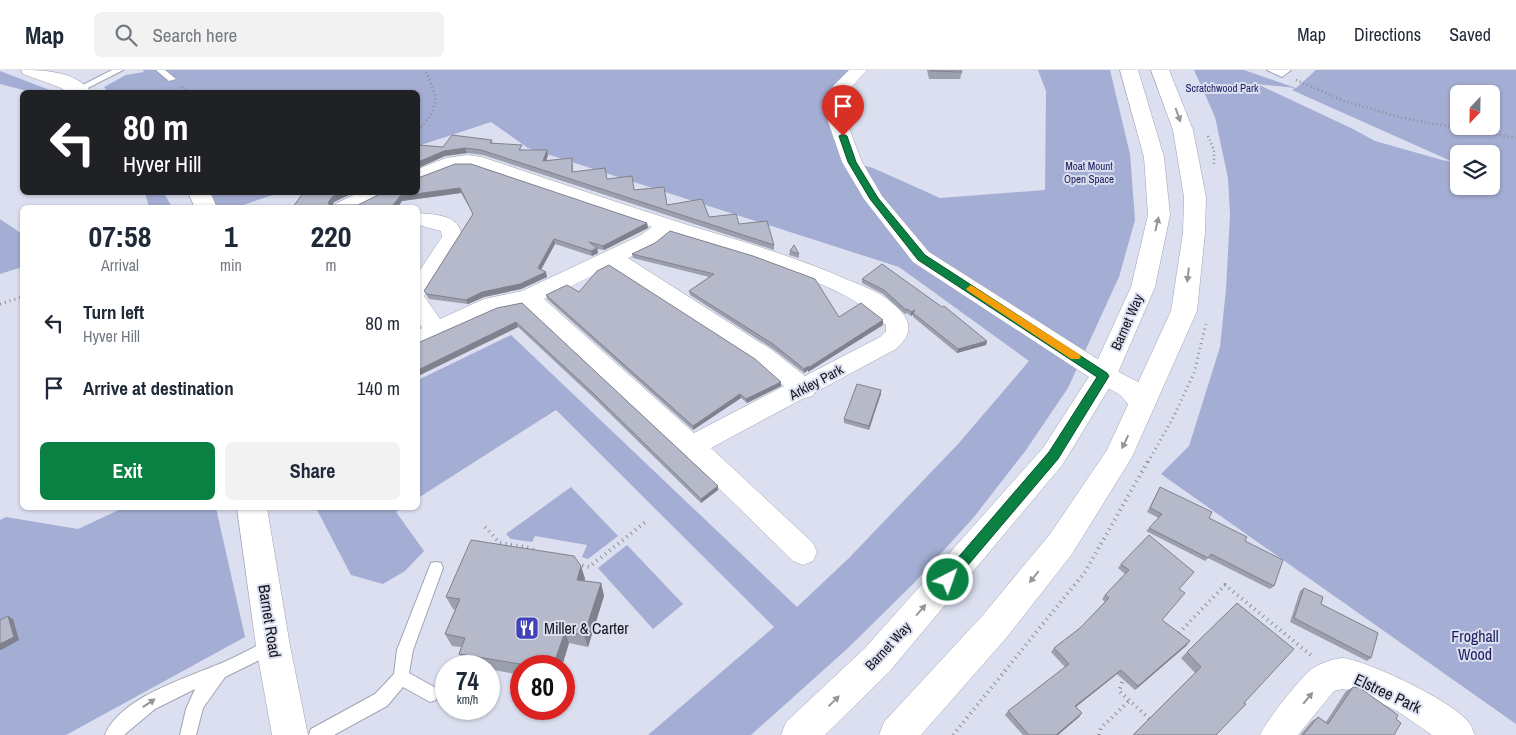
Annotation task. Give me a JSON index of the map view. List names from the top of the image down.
{
  "streets": {
    "main road": ["Barnet Way", "Barnet Road"],
    "street": ["Arkley Park", "Elstree Park"]
  },
  "parks": ["Scratchwood Park", "Moat Mount Open Space", "Froghall Wood"],
  "places": {
    "restaurant": ["Miller & Carter"]
  },
  "north": "bottom",
  "page": {
    "header": "Map",
    "search": "Search here",
    "nav": ["Map", "Directions", "Saved"],
    "turn": ["80 m", "Hyver Hill"],
    "eta": [
      "07:58",
      "Arrival",
      "1",
      "min",
      "220",
      "m"
    ],
    "list": [
      {
        "name": "Turn left",
        "note": "Hyver Hill",
        "value": "80 m"
      },
      {
        "name": "Arrive at destination",
        "value": "140 m"
      }
    ],
    "buttons": ["Exit", "Share"],
    "speed": "74 km/h",
    "limit": "80"
  }
}
